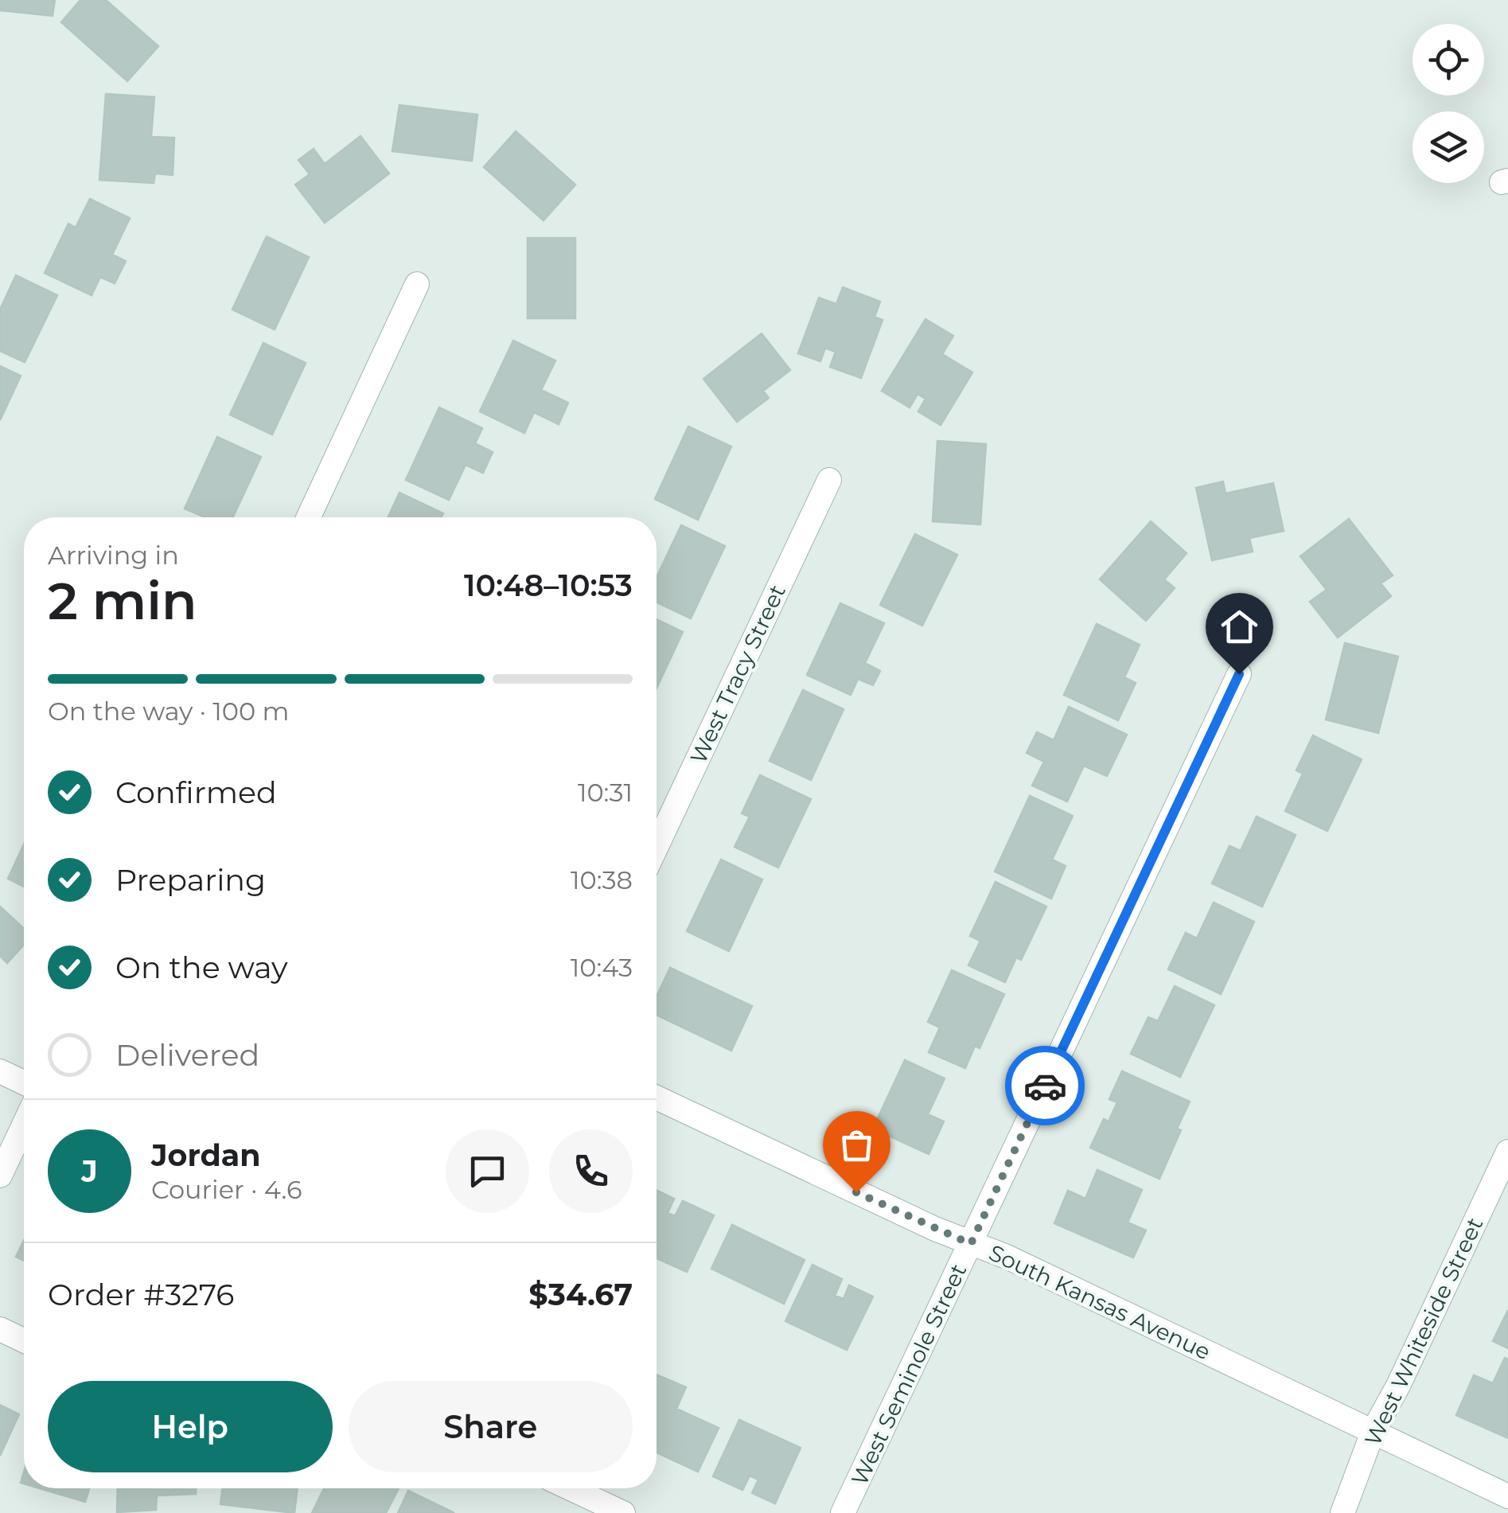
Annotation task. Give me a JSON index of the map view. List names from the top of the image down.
{
  "streets": {
    "street": [
      "West Tracy Street",
      "South Kansas Avenue",
      "West Whiteside Street",
      "West Seminole Street"
    ]
  },
  "crossings": [
    ["South Kansas Avenue", "West Whiteside Street"],
    ["South Kansas Avenue", "West Seminole Street"]
  ],
  "page": {
    "heading": ["2 min", "Arriving in", "10:48–10:53"],
    "panel": [
      "Jordan",
      "Courier · 4.6",
      "Order #3276",
      "$34.67"
    ],
    "bar": "On the way · 100 m",
    "list": [
      ["Confirmed", "10:31"],
      ["Preparing", "10:38"],
      ["On the way", "10:43"],
      "Delivered"
    ],
    "round": "J",
    "buttons": ["Help", "Share"]
  }
}
